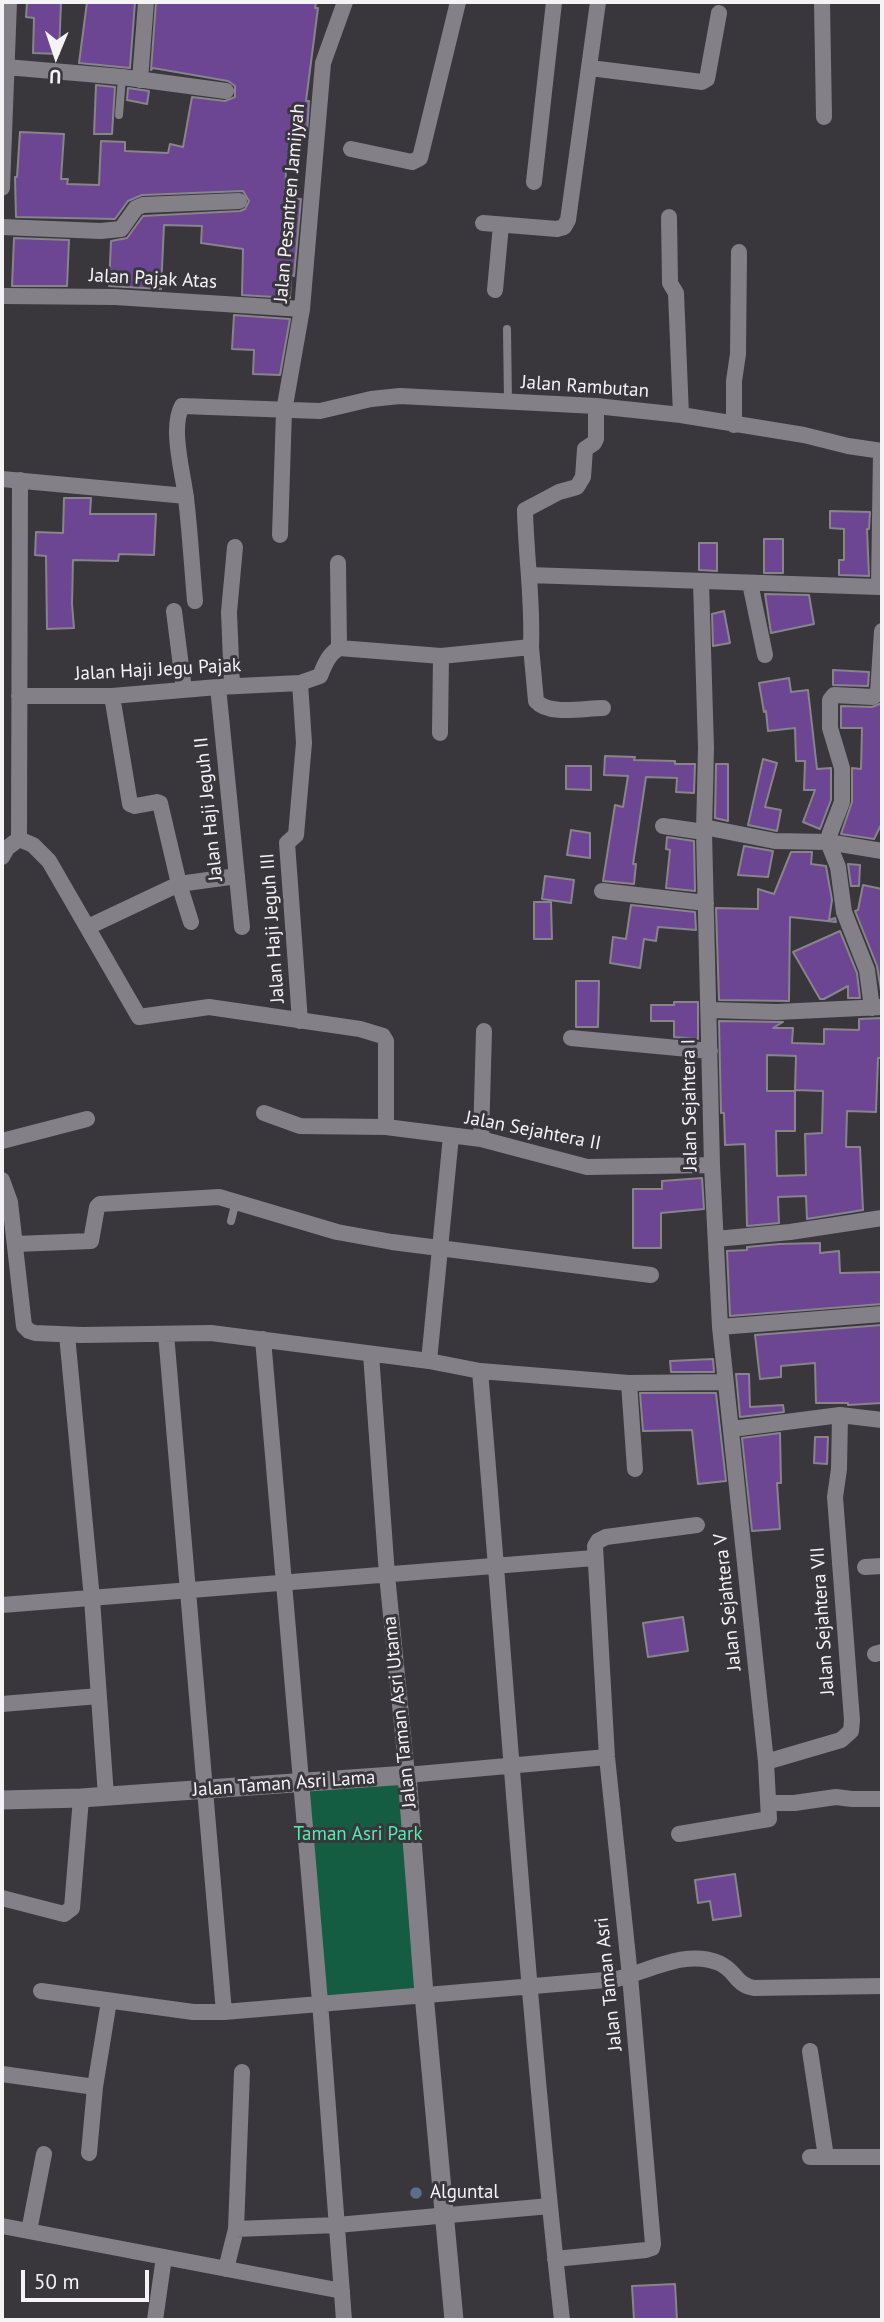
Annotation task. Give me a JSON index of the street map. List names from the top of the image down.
{
  "streets": {
    "street": [
      "Jalan Pesantren Jamijyah",
      "Jalan Pajak Atas",
      "Jalan Rambutan",
      "Jalan Haji Jegu Pajak",
      "Jalan Haji Jeguh II",
      "Jalan Haji Jeguh III",
      "Jalan Sejahtera I",
      "Jalan Sejahtera II",
      "Jalan Sejahtera V",
      "Jalan Sejahtera VII",
      "Jalan Taman Asri Utama",
      "Jalan Taman Asri Lama",
      "Jalan Taman Asri"
    ]
  },
  "crossings": [
    ["Jalan Pesantren Jamijyah", "Jalan Pajak Atas"],
    ["Jalan Pesantren Jamijyah", "Jalan Rambutan"],
    ["Jalan Haji Jegu Pajak", "Jalan Haji Jeguh II"],
    ["Jalan Haji Jegu Pajak", "Jalan Haji Jeguh III"],
    ["Jalan Sejahtera I", "Jalan Sejahtera II"],
    ["Jalan Sejahtera I", "Jalan Sejahtera V"],
    ["Jalan Sejahtera V", "Jalan Sejahtera VII"],
    ["Jalan Taman Asri Utama", "Jalan Taman Asri Lama"],
    ["Jalan Taman Asri Lama", "Jalan Taman Asri"]
  ],
  "parks": ["Taman Asri Park"],
  "places": ["Alguntal"],
  "scale_bar": "50 m",
  "north": "bottom"
}
